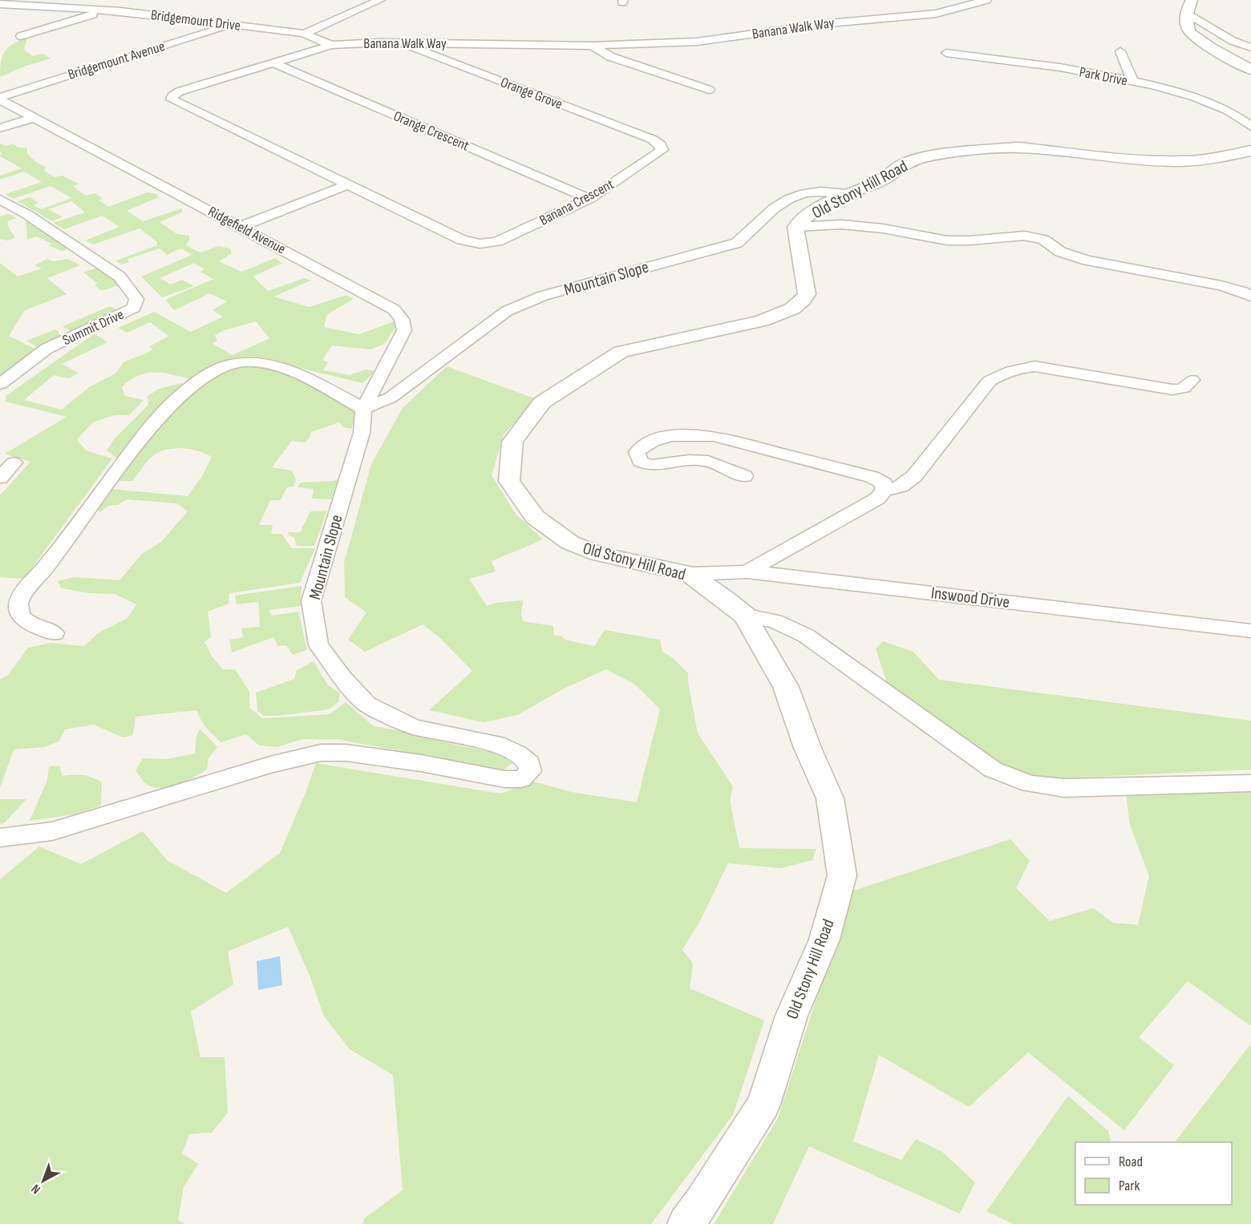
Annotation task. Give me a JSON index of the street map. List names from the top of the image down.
{
  "streets": {
    "street": [
      "Bridgemount Drive",
      "Banana Walk Way",
      "Bridgemount Avenue",
      "Park Drive",
      "Orange Grove",
      "Orange Crescent",
      "Old Stony Hill Road",
      "Banana Crescent",
      "Ridgefield Avenue",
      "Mountain Slope",
      "Summit Drive",
      "Inswood Drive"
    ]
  },
  "crossings": [
    ["Bridgemount Drive", "Banana Walk Way"],
    ["Bridgemount Drive", "Bridgemount Avenue"],
    ["Banana Walk Way", "Orange Grove"],
    ["Banana Walk Way", "Orange Crescent"],
    ["Banana Walk Way", "Banana Crescent"],
    ["Bridgemount Avenue", "Ridgefield Avenue"],
    ["Orange Grove", "Banana Crescent"],
    ["Orange Crescent", "Banana Crescent"],
    ["Old Stony Hill Road", "Mountain Slope"],
    ["Old Stony Hill Road", "Inswood Drive"],
    ["Ridgefield Avenue", "Mountain Slope"]
  ],
  "legend": ["Road", "Park"],
  "north": "bottom left"
}
